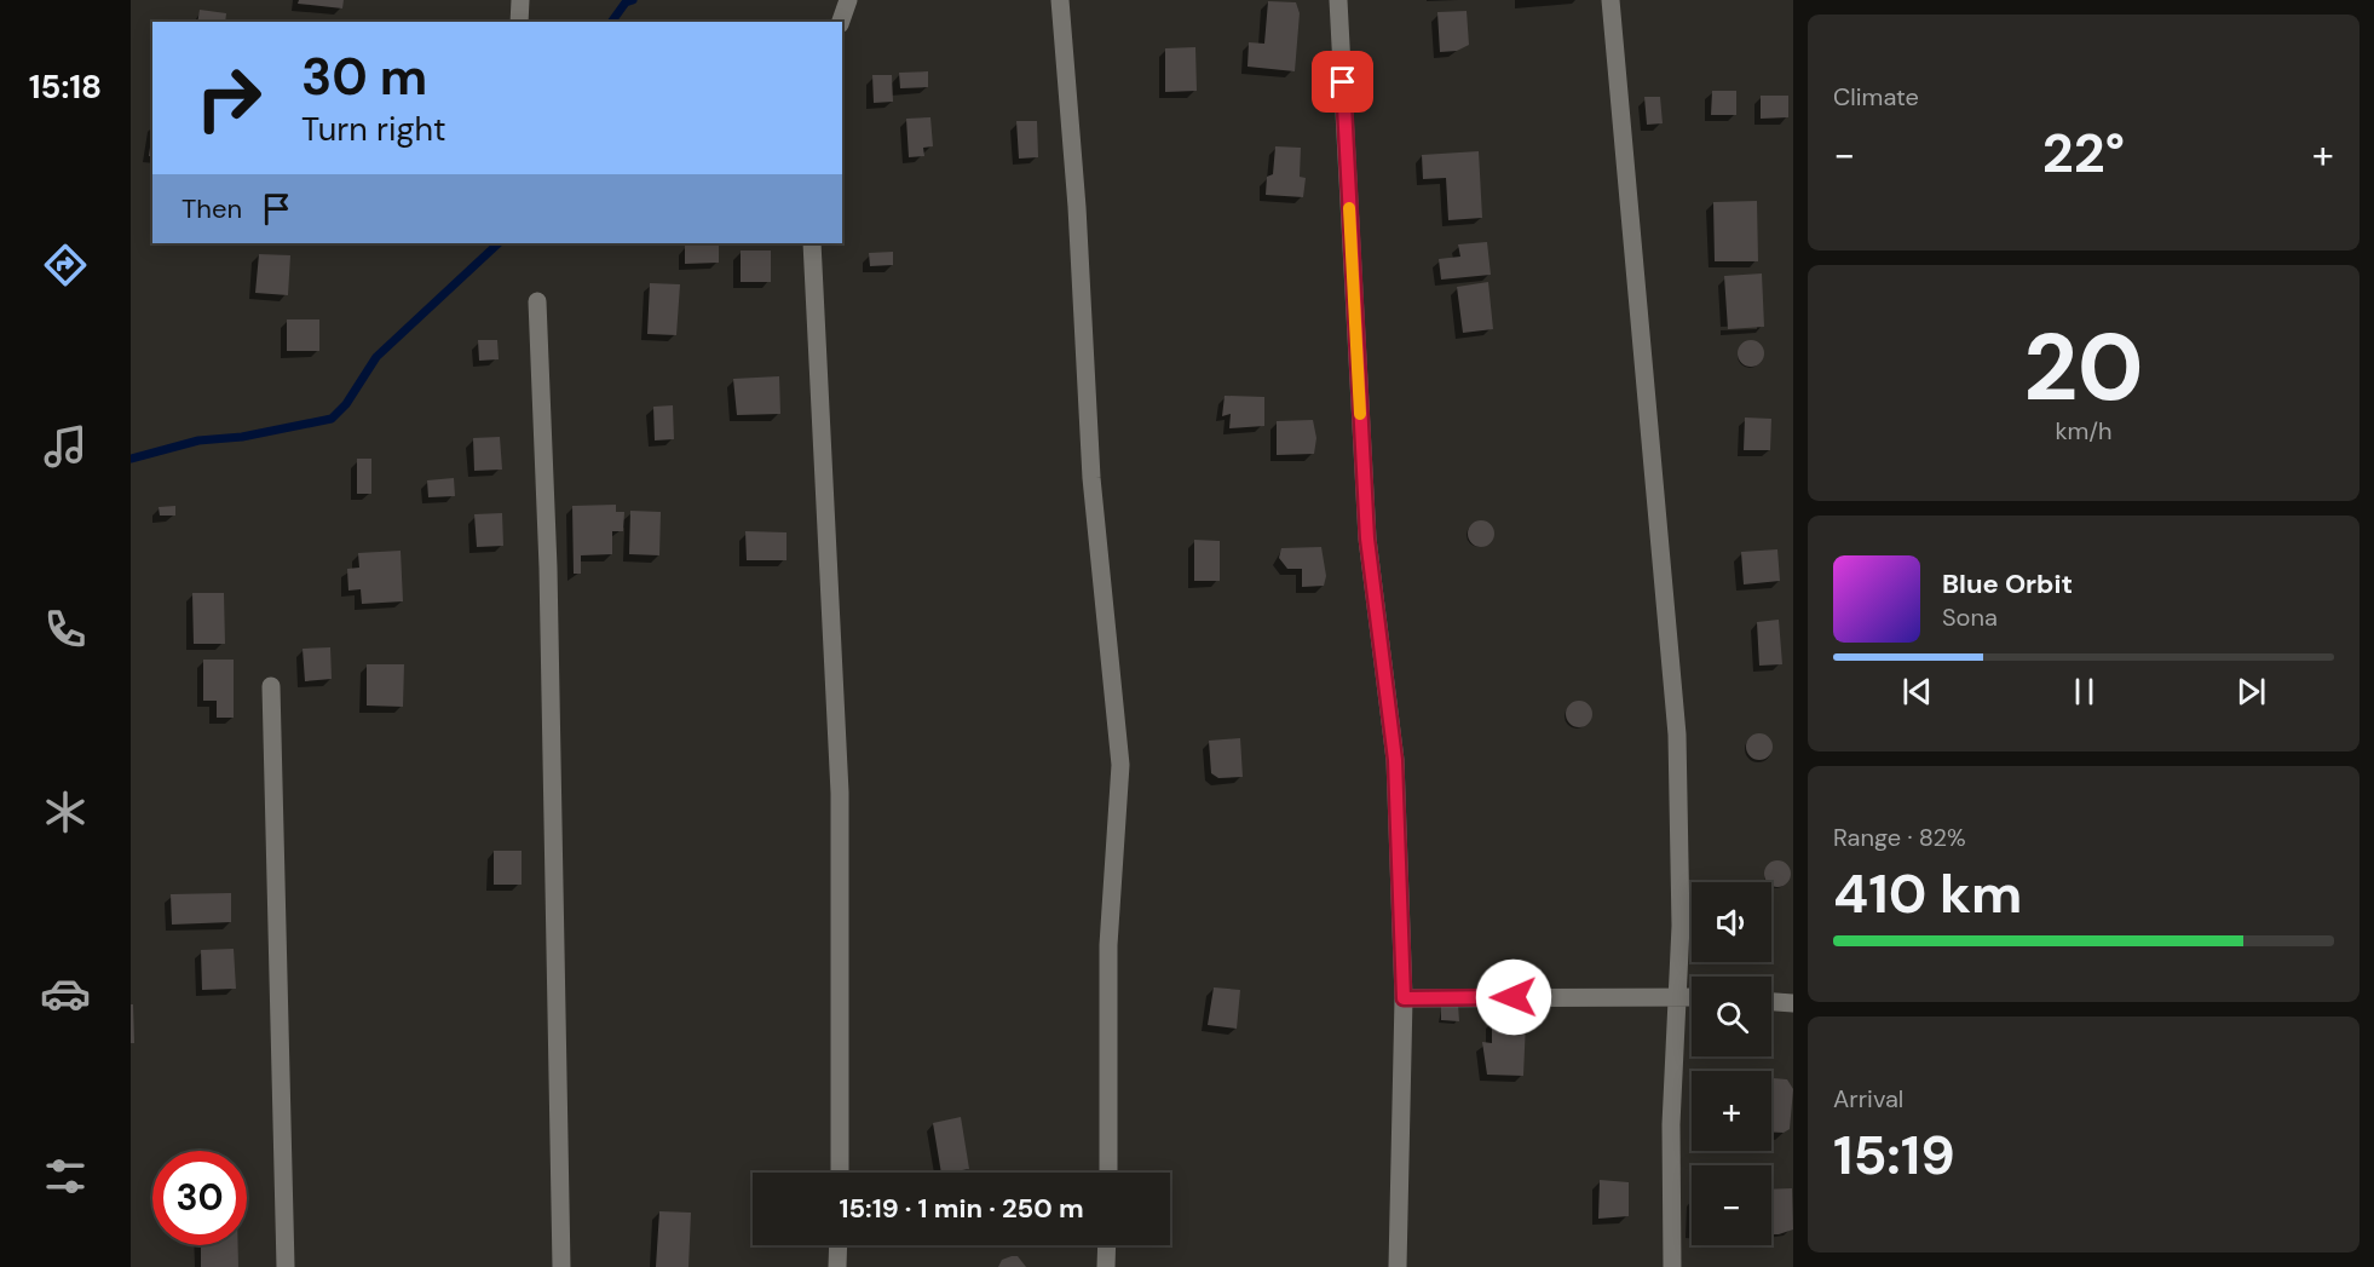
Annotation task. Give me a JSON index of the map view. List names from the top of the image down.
{
  "page": {
    "tabs": "15:18",
    "tile": [
      "Climate",
      ["20", "km/h"],
      ["Range · 82%", "410 km"],
      ["Arrival", "15:19"]
    ],
    "turn": ["30 m", "Turn right"],
    "heat": ["−", "22°", "+"],
    "then": "Then",
    "song": ["Blue Orbit", "Sona"],
    "map_buttons": ["+", "−"],
    "limit": "30",
    "trip": "15:19 · 1 min · 250 m"
  }
}
